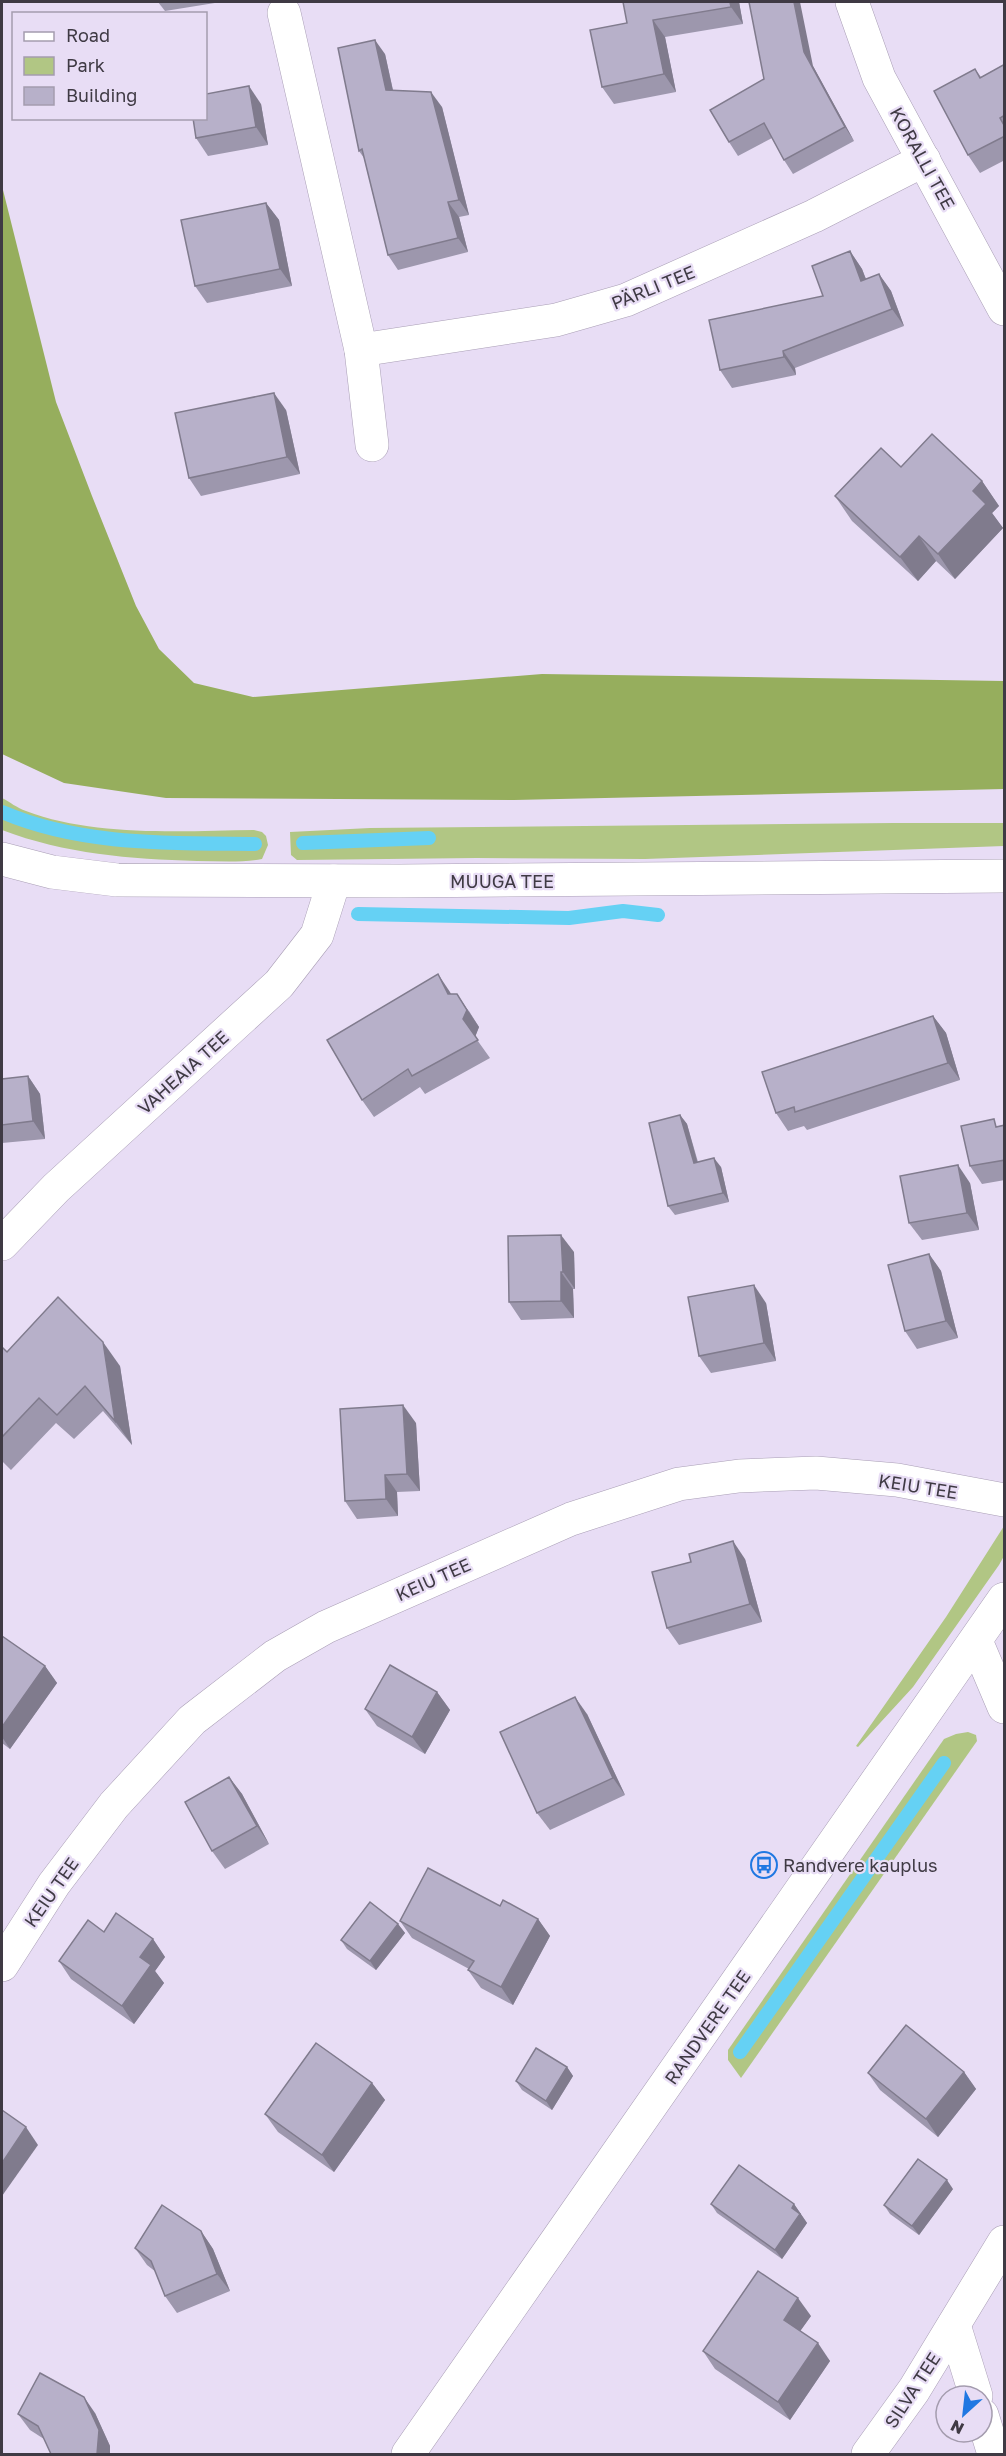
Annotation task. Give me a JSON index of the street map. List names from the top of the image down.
{
  "streets": {
    "street": [
      "KORALLI TEE",
      "PÄRLI TEE",
      "MUUGA TEE",
      "VAHEAIA TEE",
      "KEIU TEE",
      "RANDVERE TEE",
      "SILVA TEE"
    ]
  },
  "crossings": [
    ["KORALLI TEE", "PÄRLI TEE"],
    ["MUUGA TEE", "VAHEAIA TEE"]
  ],
  "places": {
    "bus stop": ["Randvere kauplus"]
  },
  "legend": ["Road", "Park", "Building"],
  "north": "bottom left"
}
